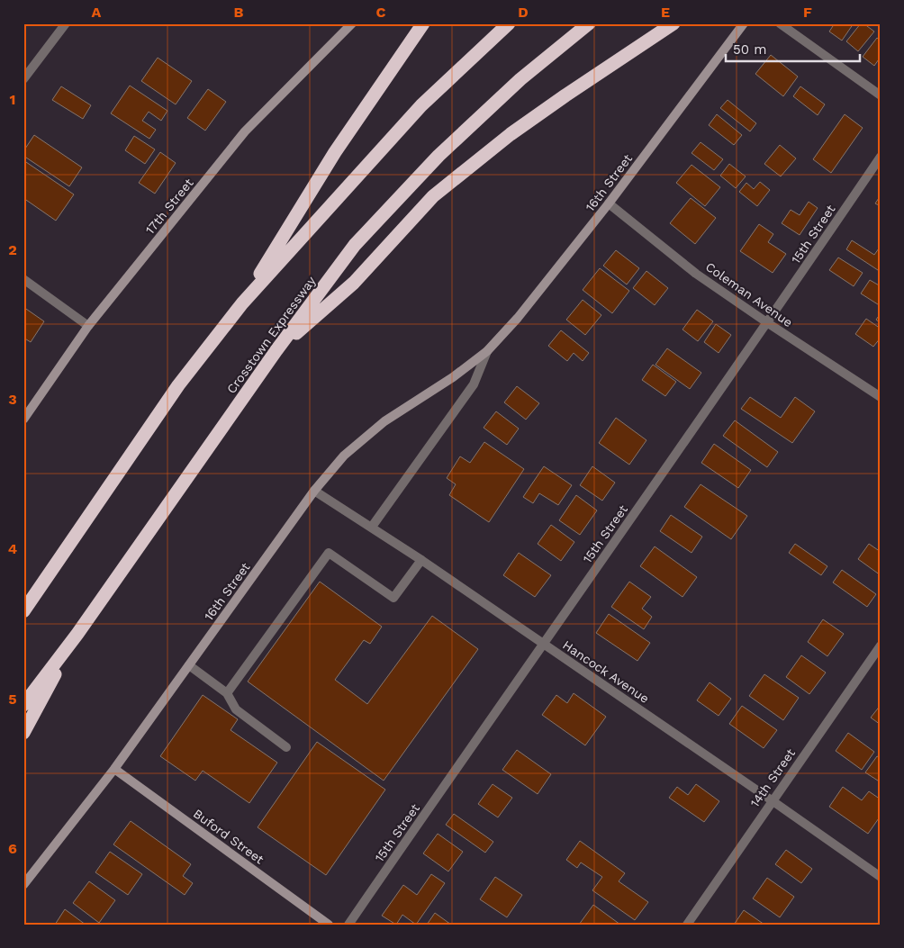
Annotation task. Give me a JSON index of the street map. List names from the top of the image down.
{
  "streets": {
    "highway": ["Crosstown Expressway"],
    "main road": ["16th Street", "17th Street", "Buford Street"],
    "street": [
      "15th Street",
      "Coleman Avenue",
      "Hancock Avenue",
      "14th Street"
    ]
  },
  "crossings": [
    ["16th Street", "Coleman Avenue"],
    ["16th Street", "Hancock Avenue"],
    ["16th Street", "Buford Street"],
    ["15th Street", "Coleman Avenue"],
    ["15th Street", "Hancock Avenue"],
    ["Hancock Avenue", "14th Street"]
  ],
  "scale_bar": "50 m",
  "grid": {
    "columns": [
      "A",
      "B",
      "C",
      "D",
      "E",
      "F"
    ],
    "rows": [
      "1",
      "2",
      "3",
      "4",
      "5",
      "6"
    ]
  }
}
